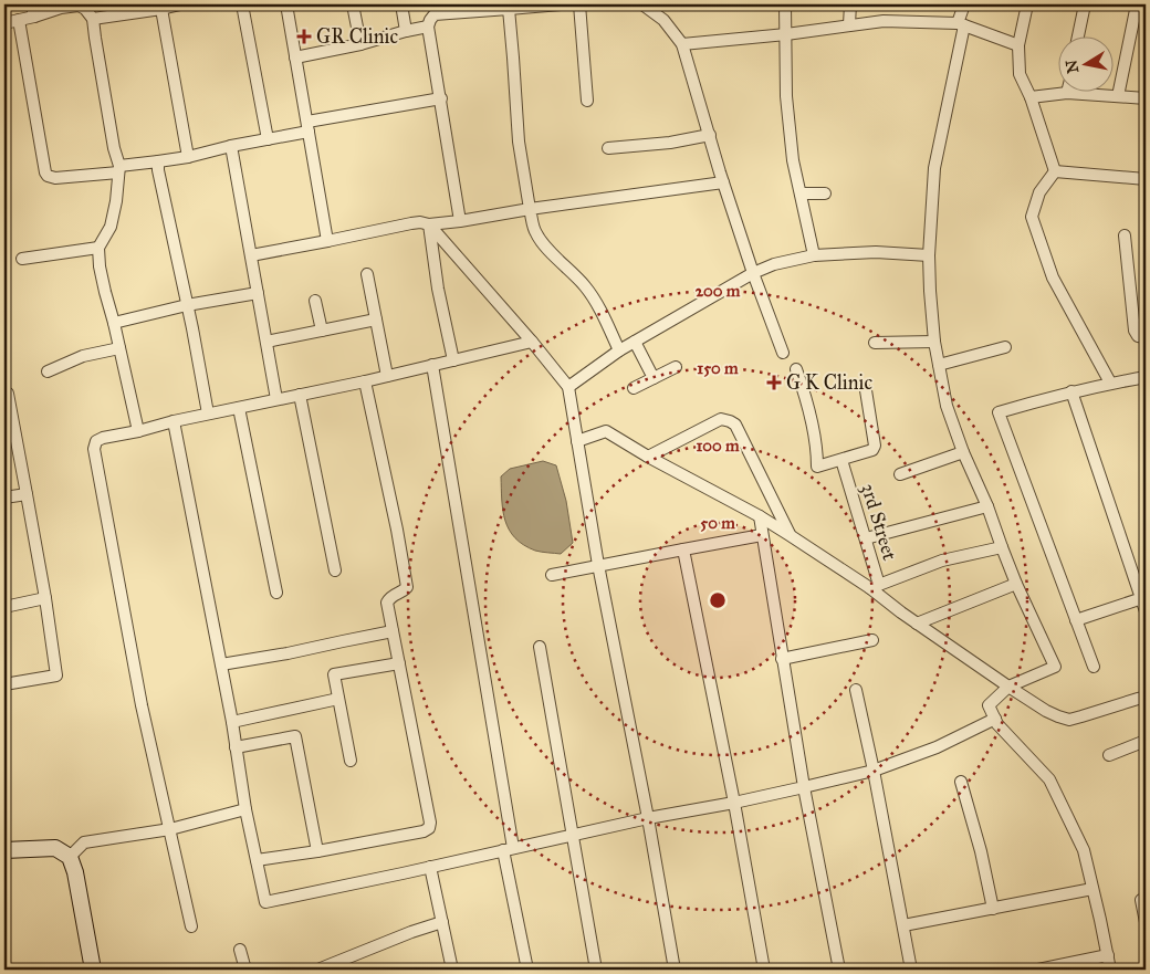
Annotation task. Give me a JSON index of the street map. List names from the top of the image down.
{
  "streets": {
    "street": ["3rd Street"]
  },
  "places": {
    "health": ["GR Clinic", "G K Clinic"]
  },
  "north": "left",
  "rings": [
    "200 m",
    "150 m",
    "100 m",
    "50 m"
  ]
}
